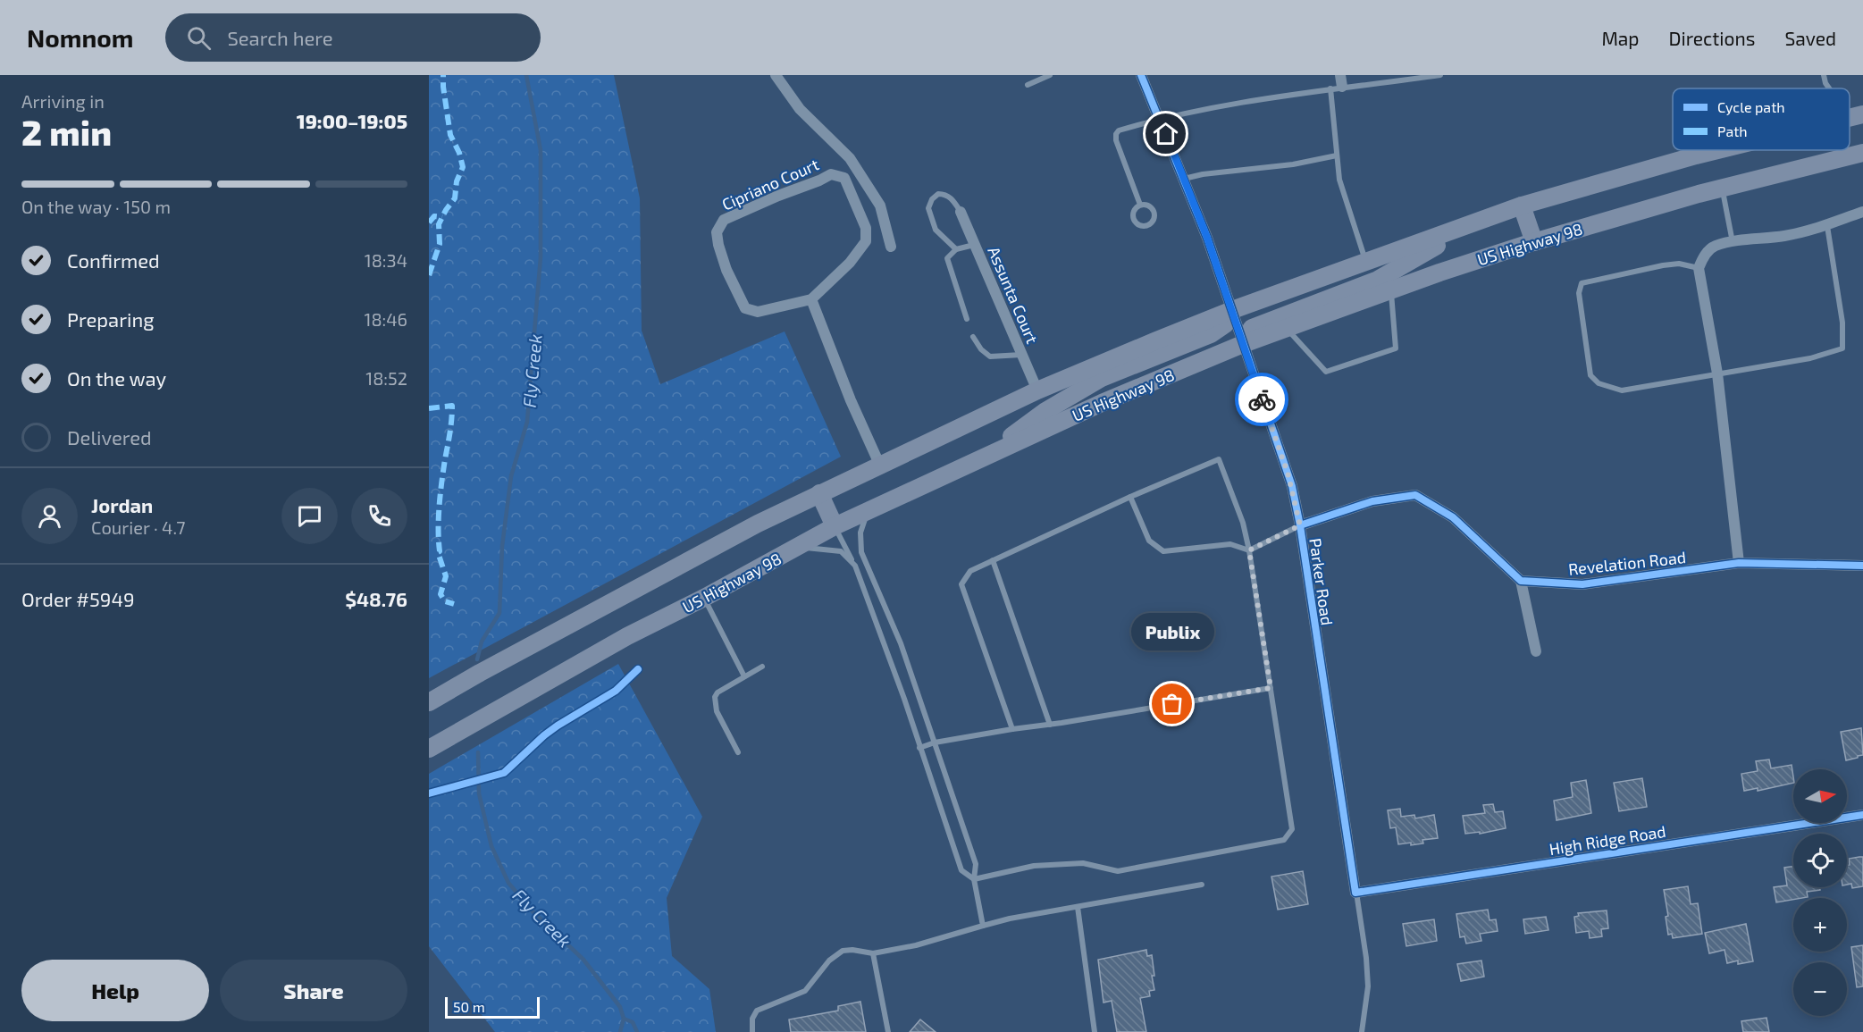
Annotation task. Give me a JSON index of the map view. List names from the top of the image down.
{
  "streets": {
    "main road": ["US Highway 98"],
    "street": [
      "Cipriano Court",
      "Assunta Court",
      "Revelation Road",
      "Parker Road",
      "High Ridge Road"
    ]
  },
  "crossings": [
    ["US Highway 98", "Parker Road"],
    ["Parker Road", "High Ridge Road"]
  ],
  "water": ["Fly Creek"],
  "places": ["Publix"],
  "legend": ["Cycle path", "Path"],
  "scale_bar": "50 m",
  "north": "right",
  "page": {
    "header": "Nomnom",
    "search": "Search here",
    "nav": ["Map", "Directions", "Saved"],
    "heading": ["2 min", "Arriving in", "19:00–19:05"],
    "panel": [
      "Jordan",
      "Courier · 4.7",
      "Order #5949",
      "$48.76"
    ],
    "bar": "On the way · 150 m",
    "list": [
      ["Confirmed", "18:34"],
      ["Preparing", "18:46"],
      ["On the way", "18:52"],
      "Delivered"
    ],
    "bubble": "Publix",
    "map_buttons": ["+", "−"],
    "buttons": ["Help", "Share"],
    "scale": "50 m"
  }
}
